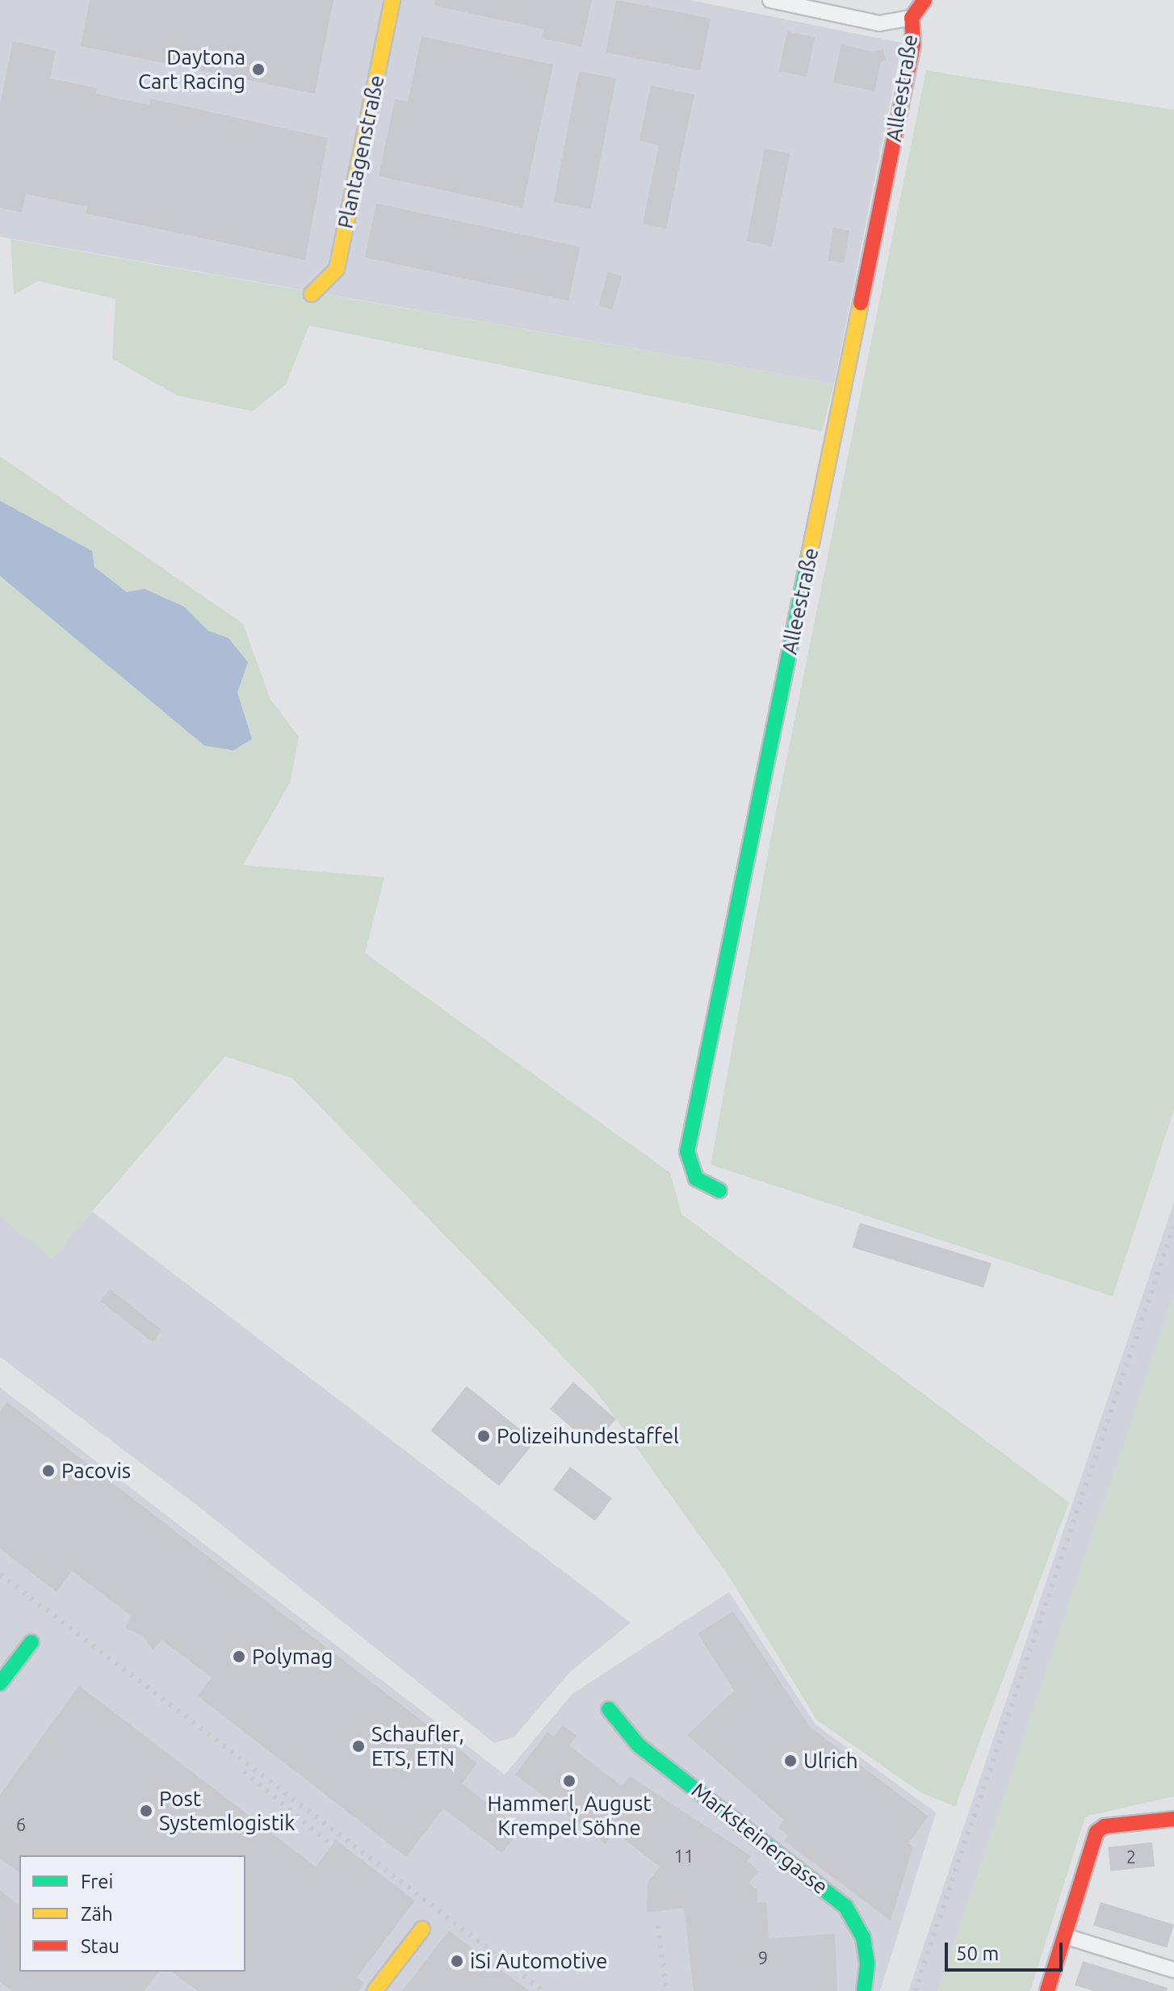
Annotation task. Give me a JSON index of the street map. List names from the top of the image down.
{
  "streets": {
    "street": ["Alleestraße", "Plantagenstraße", "Marksteinergasse"]
  },
  "places": [
    "Daytona Cart Racing",
    "Polizeihundestaffel",
    "Pacovis",
    "Polymag",
    "Schaufler, ETS, ETN",
    "Ulrich",
    "Hammerl, August Krempel Söhne",
    "Post Systemlogistik",
    "iSi Automotive"
  ],
  "house_numbers": [
    "6",
    "11",
    "2",
    "9"
  ],
  "legend": ["Frei", "Zäh", "Stau"],
  "scale_bar": "50 m"
}
